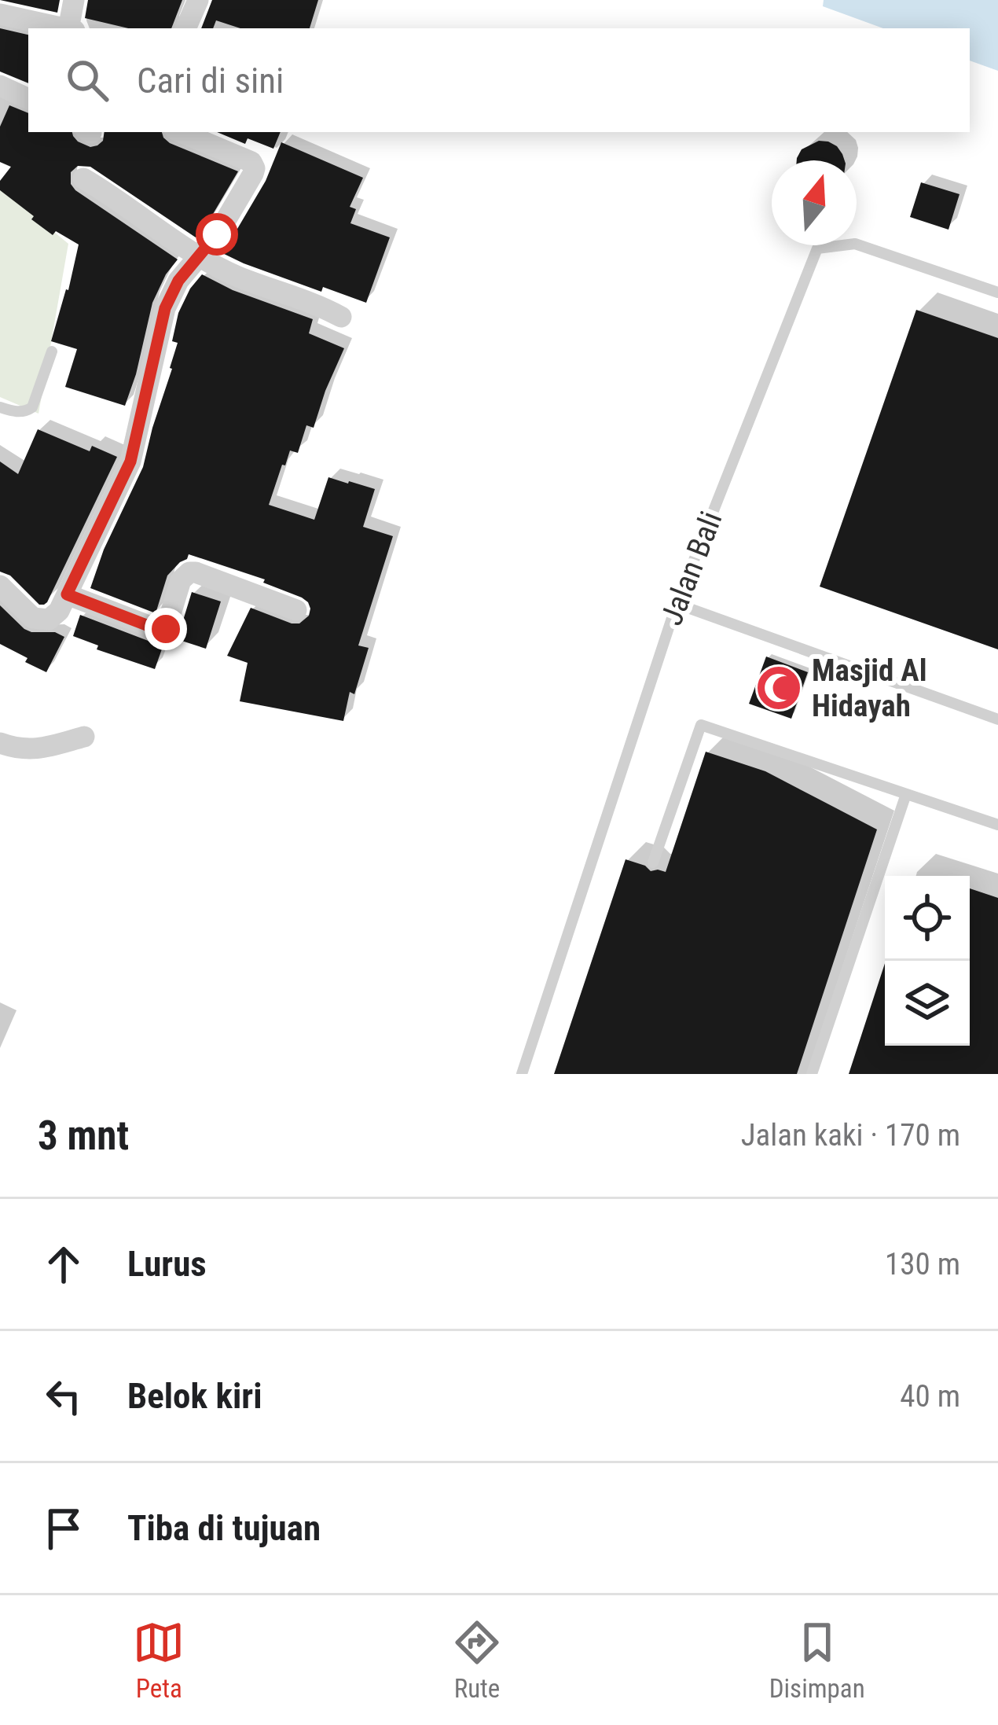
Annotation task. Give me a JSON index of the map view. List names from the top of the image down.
{
  "streets": {
    "lane": ["Jalan Bali"]
  },
  "places": {
    "mosque": ["Masjid Al Hidayah"]
  },
  "north": "top",
  "page": {
    "search": "Cari di sini",
    "heading": ["3 mnt", "Jalan kaki · 170 m"],
    "list": [
      ["Lurus", "130 m"],
      ["Belok kiri", "40 m"],
      "Tiba di tujuan"
    ],
    "nav": ["Peta", "Rute", "Disimpan"]
  }
}
